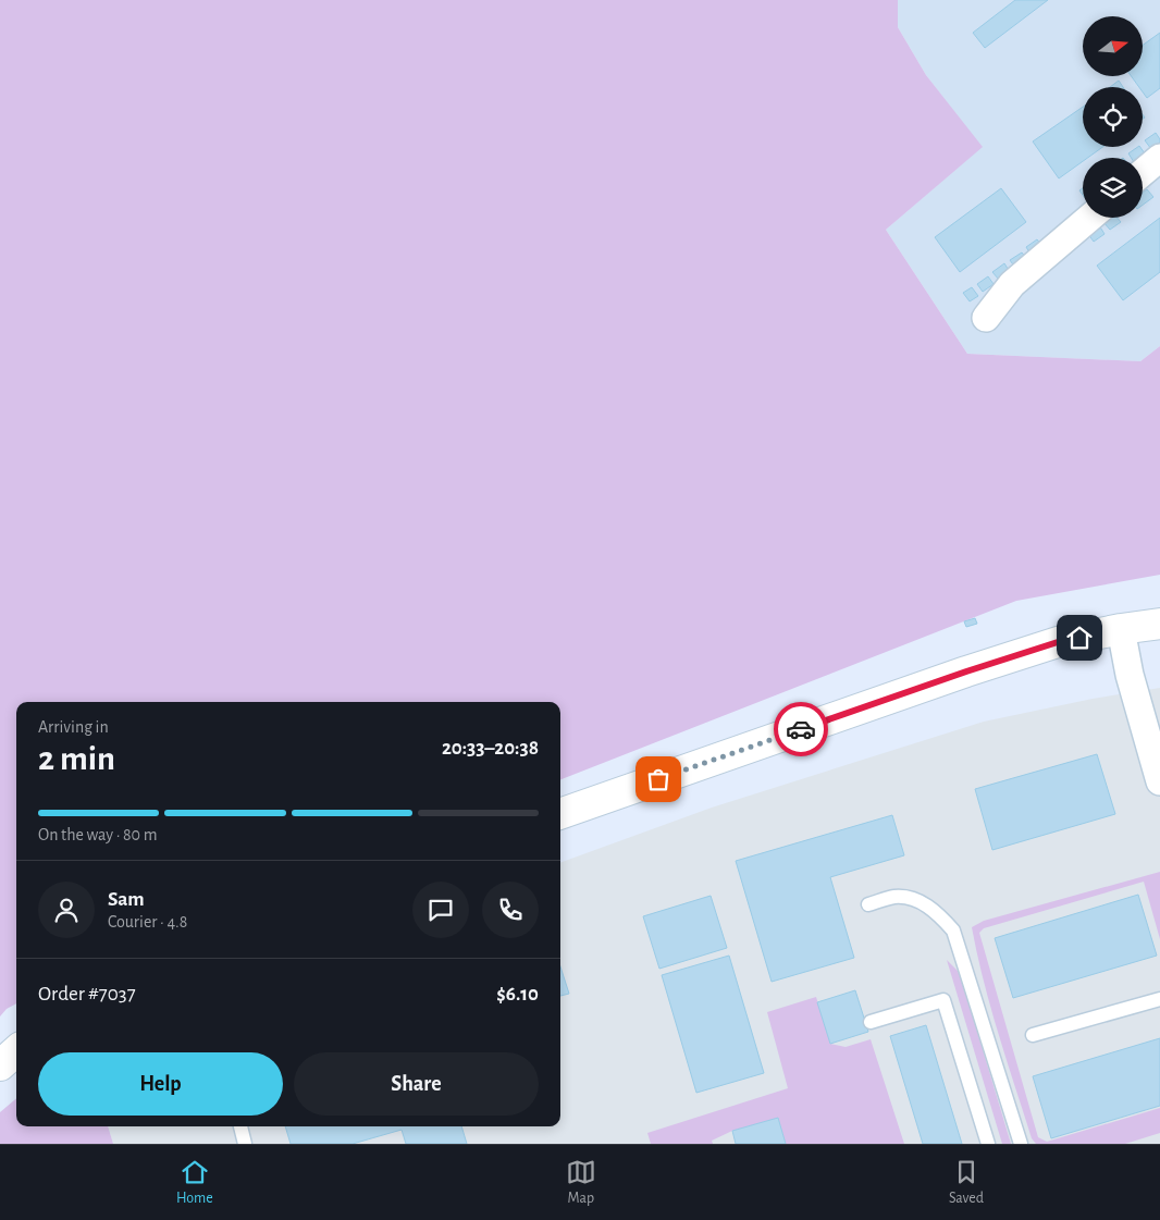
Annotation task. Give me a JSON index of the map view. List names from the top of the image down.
{
  "north": "right",
  "page": {
    "heading": ["2 min", "Arriving in", "20:33–20:38"],
    "panel": [
      "Sam",
      "Courier · 4.8",
      "Order #7037",
      "$6.10"
    ],
    "bar": "On the way · 80 m",
    "buttons": ["Help", "Share"],
    "tabs": ["Home", "Map", "Saved"]
  }
}
